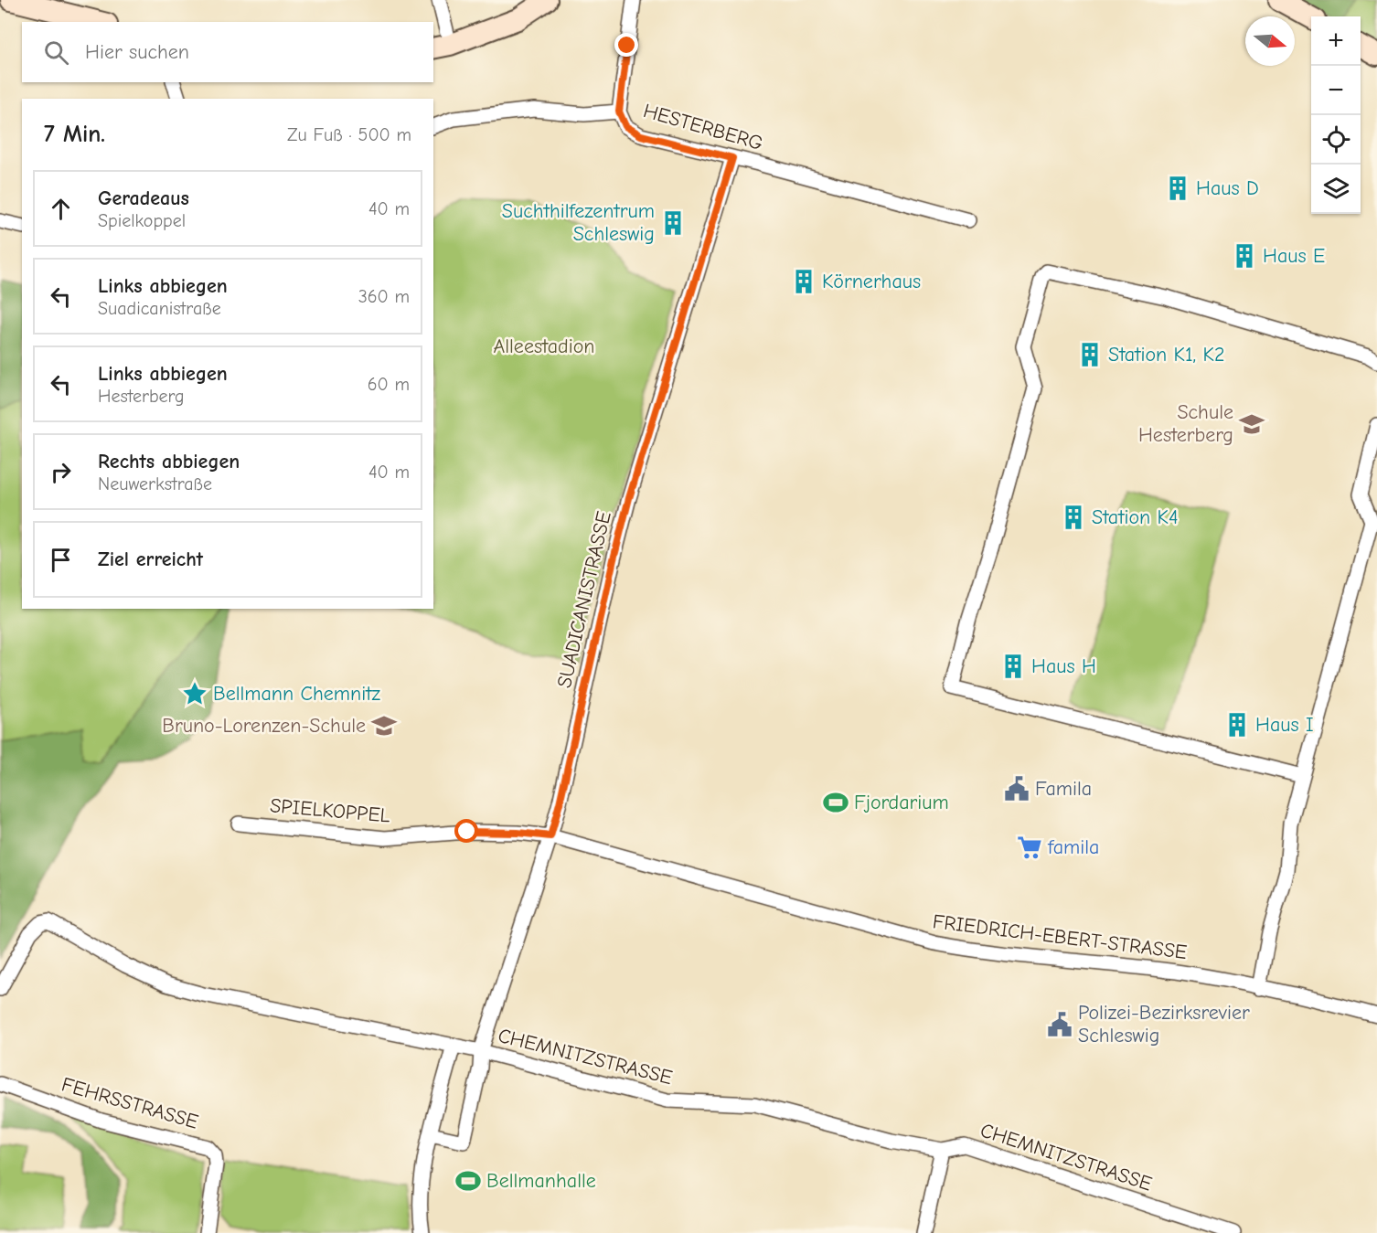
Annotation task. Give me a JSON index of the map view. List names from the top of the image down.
{
  "streets": {
    "street": [
      "HESTERBERG",
      "SUADICANISTRASSE",
      "SPIELKOPPEL",
      "FRIEDRICH-EBERT-STRASSE",
      "CHEMNITZSTRASSE",
      "FEHRSSTRASSE"
    ]
  },
  "crossings": [
    ["HESTERBERG", "SUADICANISTRASSE"],
    ["SUADICANISTRASSE", "SPIELKOPPEL"],
    ["SUADICANISTRASSE", "FRIEDRICH-EBERT-STRASSE"],
    ["SUADICANISTRASSE", "CHEMNITZSTRASSE"],
    ["SPIELKOPPEL", "FRIEDRICH-EBERT-STRASSE"]
  ],
  "parks": ["Alleestadion"],
  "places": {
    "building": [
      "Haus D",
      "Suchthilfezentrum Schleswig",
      "Haus E",
      "Körnerhaus",
      "Station K1, K2",
      "Station K4",
      "Haus H",
      "Haus I"
    ],
    "school or university": ["Schule Hesterberg", "Bruno-Lorenzen-Schule"],
    "place": ["Bellmann Chemnitz"],
    "public building": ["Famila", "Polizei-Bezirksrevier Schleswig"],
    "sports": ["Fjordarium", "Bellmanhalle"],
    "supermarket": ["famila"]
  },
  "north": "right",
  "page": {
    "map_buttons": ["+", "−"],
    "search": "Hier suchen",
    "heading": ["7 Min.", "Zu Fuß · 500 m"],
    "list": [
      ["Geradeaus", "Spielkoppel", "40 m"],
      ["Links abbiegen", "Suadicanistraße", "360 m"],
      ["Links abbiegen", "Hesterberg", "60 m"],
      ["Rechts abbiegen", "Neuwerkstraße", "40 m"],
      "Ziel erreicht"
    ]
  }
}
